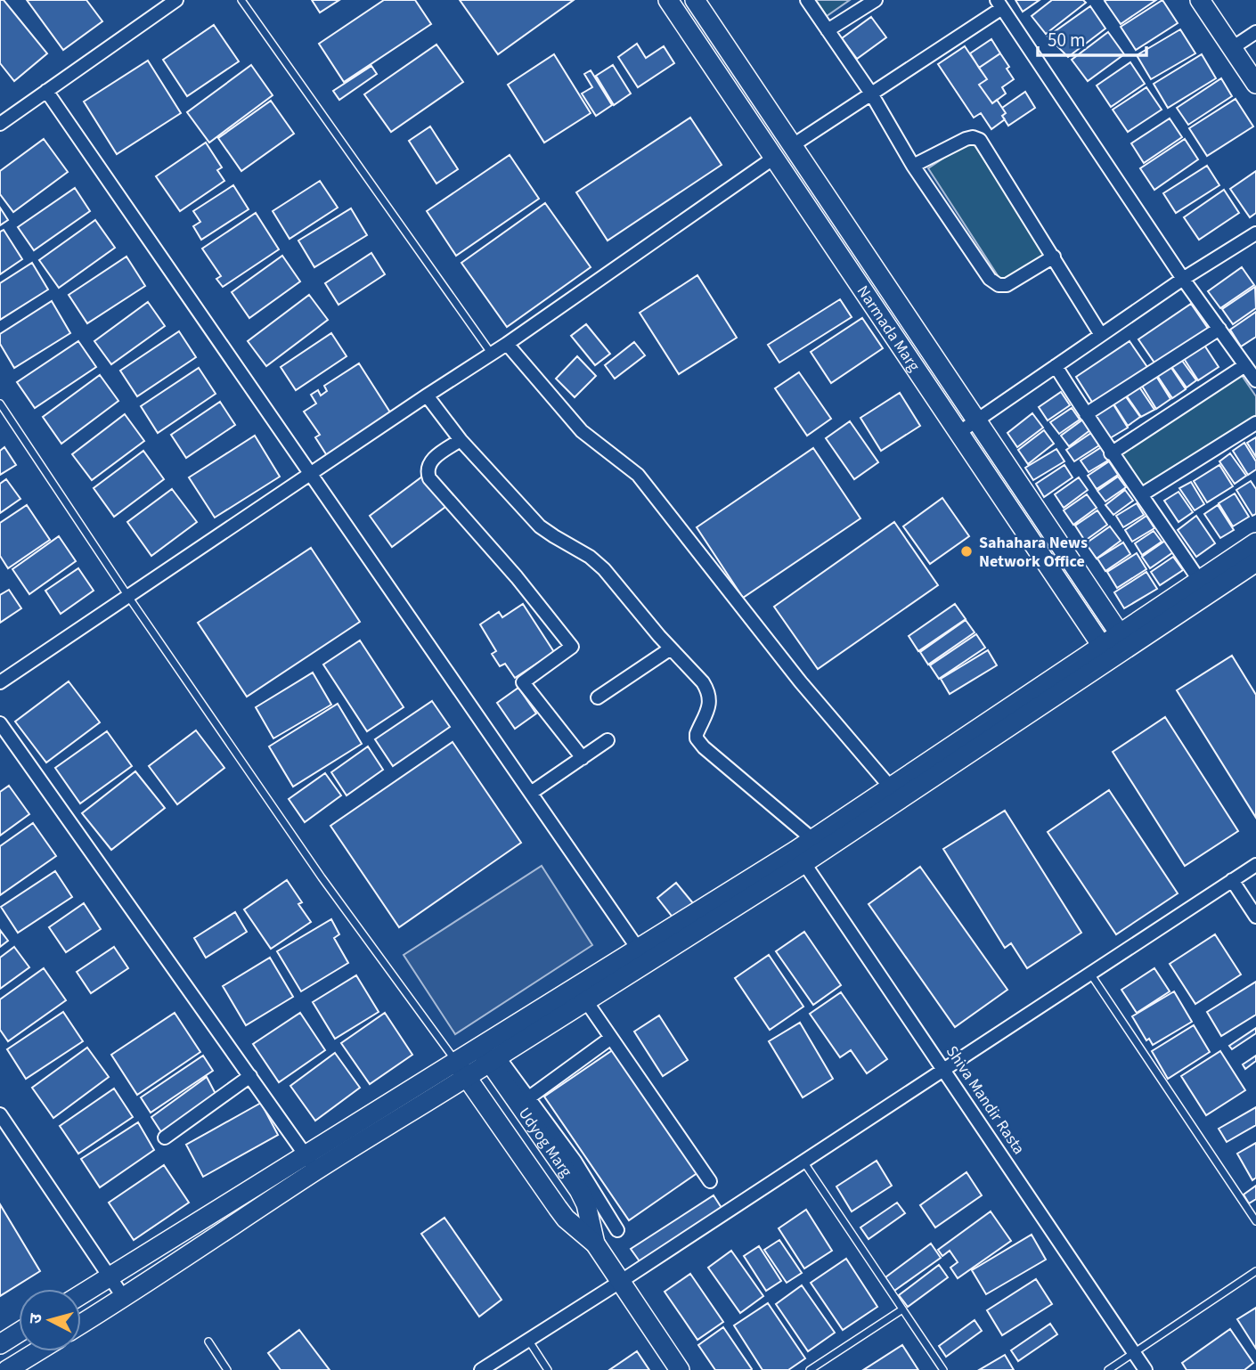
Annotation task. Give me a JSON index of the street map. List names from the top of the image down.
{
  "streets": {
    "main road": ["Narmada Marg", "Udyog Marg"],
    "street": ["Shiva Mandir Rasta"]
  },
  "places": ["Sahahara News Network Office"],
  "scale_bar": "50 m",
  "north": "left"
}
